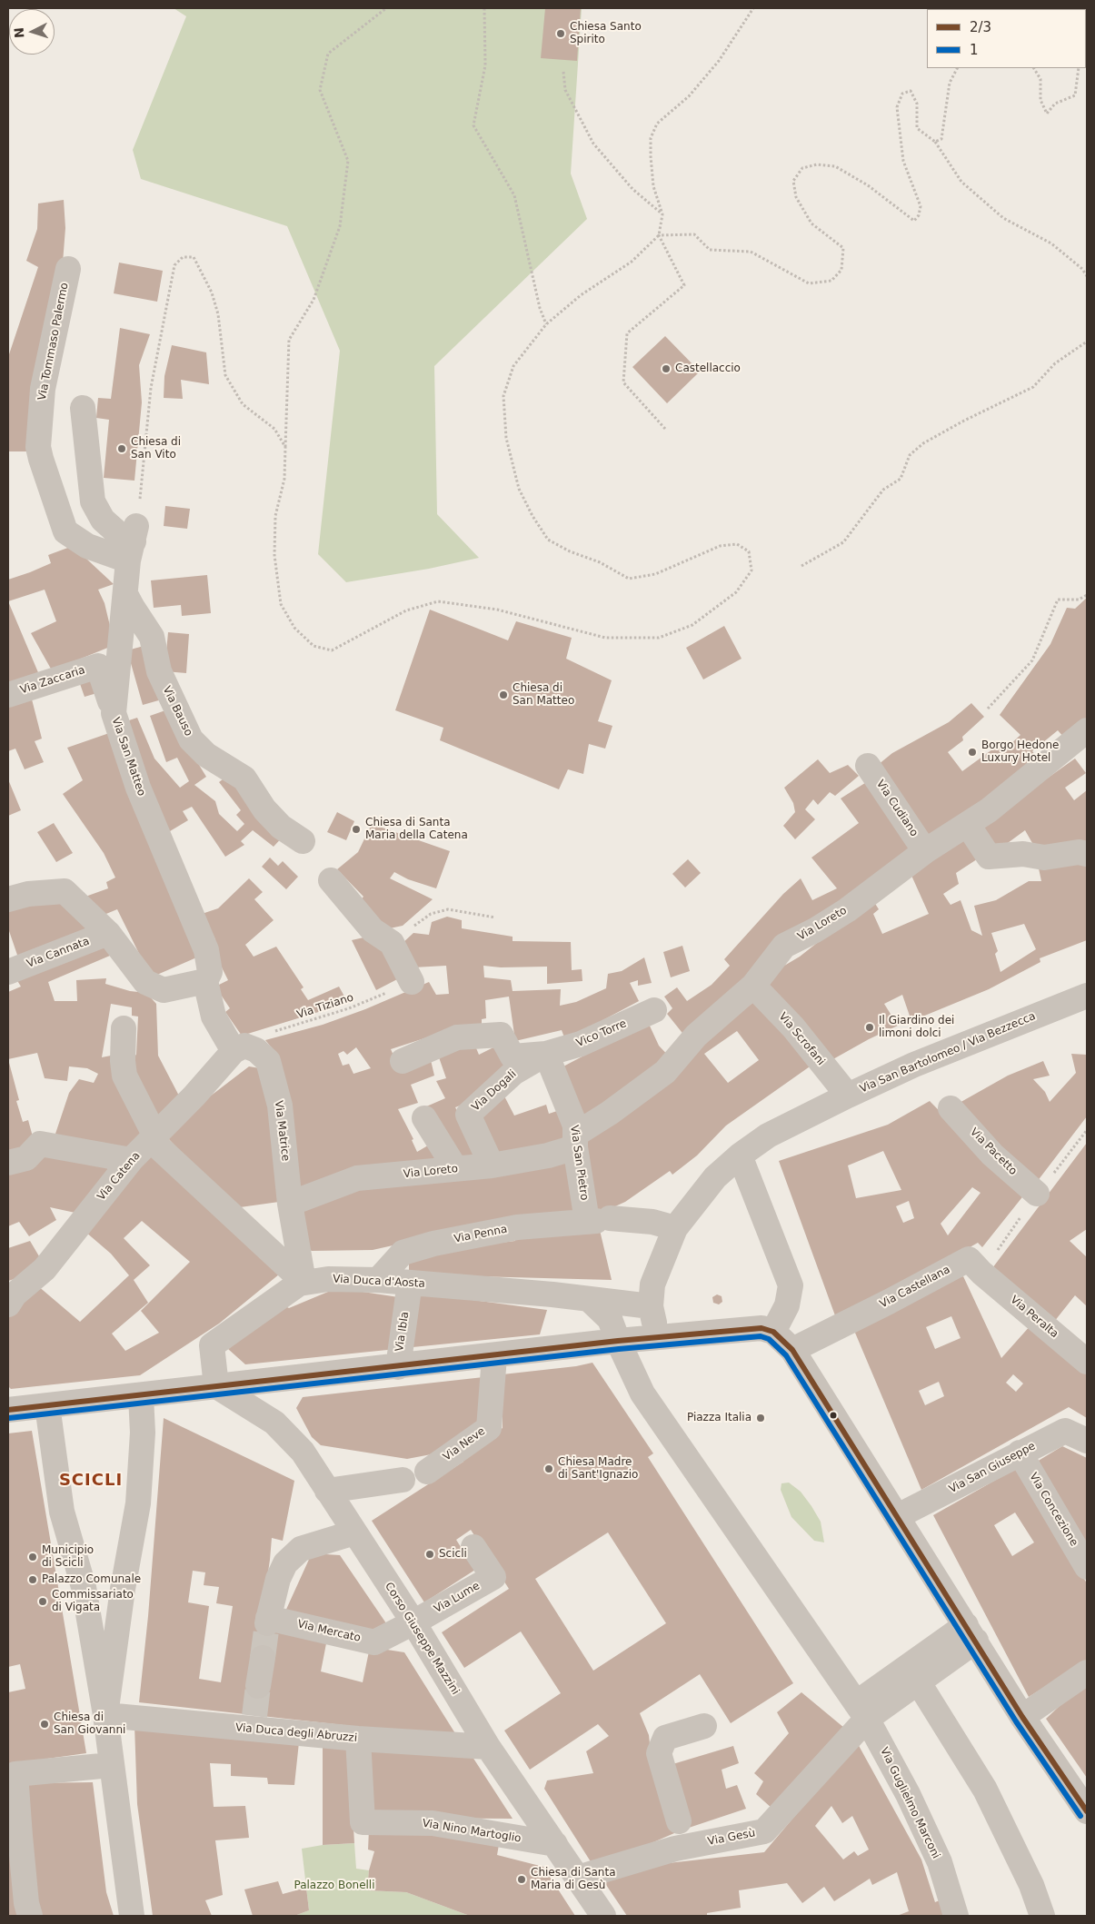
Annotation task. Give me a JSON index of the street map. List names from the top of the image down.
{
  "streets": {
    "street": [
      "Via Tommaso Palermo",
      "Via Zaccaria",
      "Via Bauso",
      "Via San Matteo",
      "Via Cudiano",
      "Via Loreto",
      "Via Cannata",
      "Vico Torre",
      "Via Scrofani",
      "Via San Bartolomeo / Via Bezzecca",
      "Via Dogali",
      "Via Matrice",
      "Via Pacetto",
      "Via San Pietro",
      "Via Catena",
      "Via Penna",
      "Via Duca d'Aosta",
      "Via Castellana",
      "Via Peralta",
      "Via Ibla",
      "Via Neve",
      "Via San Giuseppe",
      "Via Concezione",
      "Via Lume",
      "Via Mercato",
      "Corso Giuseppe Mazzini",
      "Via Duca degli Abruzzi",
      "Via Guglielmo Marconi",
      "Via Nino Martoglio",
      "Via Gesù"
    ],
    "path": ["Via Tiziano"]
  },
  "crossings": [
    ["Via Tommaso Palermo", "Via San Matteo"],
    ["Via Zaccaria", "Via San Matteo"],
    ["Via Bauso", "Via San Matteo"],
    ["Via San Matteo", "Via Tiziano"],
    ["Via San Matteo", "Via Matrice"],
    ["Via San Matteo", "Via Catena"],
    ["Via Cudiano", "Via Loreto"],
    ["Via Loreto", "Via Scrofani"],
    ["Via Loreto", "Via Dogali"],
    ["Via Loreto", "Via Matrice"],
    ["Via Loreto", "Via San Pietro"],
    ["Via Tiziano", "Via Matrice"],
    ["Via Tiziano", "Via Catena"],
    ["Vico Torre", "Via Dogali"],
    ["Vico Torre", "Via San Pietro"],
    ["Via Scrofani", "Via San Bartolomeo / Via Bezzecca"],
    ["Via San Bartolomeo / Via Bezzecca", "Via Penna"],
    ["Via San Bartolomeo / Via Bezzecca", "Via Duca d'Aosta"],
    ["Via Dogali", "Via San Pietro"],
    ["Via Matrice", "Via Catena"],
    ["Via Matrice", "Via Duca d'Aosta"],
    ["Via San Pietro", "Via Penna"],
    ["Via Penna", "Via Duca d'Aosta"],
    ["Via Duca d'Aosta", "Corso Giuseppe Mazzini"],
    ["Via Duca d'Aosta", "Via Guglielmo Marconi"],
    ["Via Castellana", "Via Peralta"],
    ["Via San Giuseppe", "Via Concezione"],
    ["Via Lume", "Via Mercato"],
    ["Via Lume", "Corso Giuseppe Mazzini"],
    ["Via Mercato", "Corso Giuseppe Mazzini"],
    ["Corso Giuseppe Mazzini", "Via Duca degli Abruzzi"],
    ["Corso Giuseppe Mazzini", "Via Nino Martoglio"],
    ["Corso Giuseppe Mazzini", "Via Gesù"],
    ["Via Duca degli Abruzzi", "Via Nino Martoglio"],
    ["Via Guglielmo Marconi", "Via Gesù"]
  ],
  "districts": ["SCICLI"],
  "parks": ["Palazzo Bonelli"],
  "places": [
    "Chiesa Santo Spirito",
    "Castellaccio",
    "Chiesa di San Vito",
    "Chiesa di San Matteo",
    "Borgo Hedone Luxury Hotel",
    "Chiesa di Santa Maria della Catena",
    "Il Giardino dei limoni dolci",
    "Piazza Italia",
    "Chiesa Madre di Sant'Ignazio",
    "Scicli",
    "Municipio di Scicli",
    "Palazzo Comunale",
    "Commissariato di Vigata",
    "Chiesa di San Giovanni",
    "Chiesa di Santa Maria di Gesù"
  ],
  "lines": ["transit line 2/3", "transit line 1"],
  "legend": ["2/3", "1"],
  "north": "left"
}
